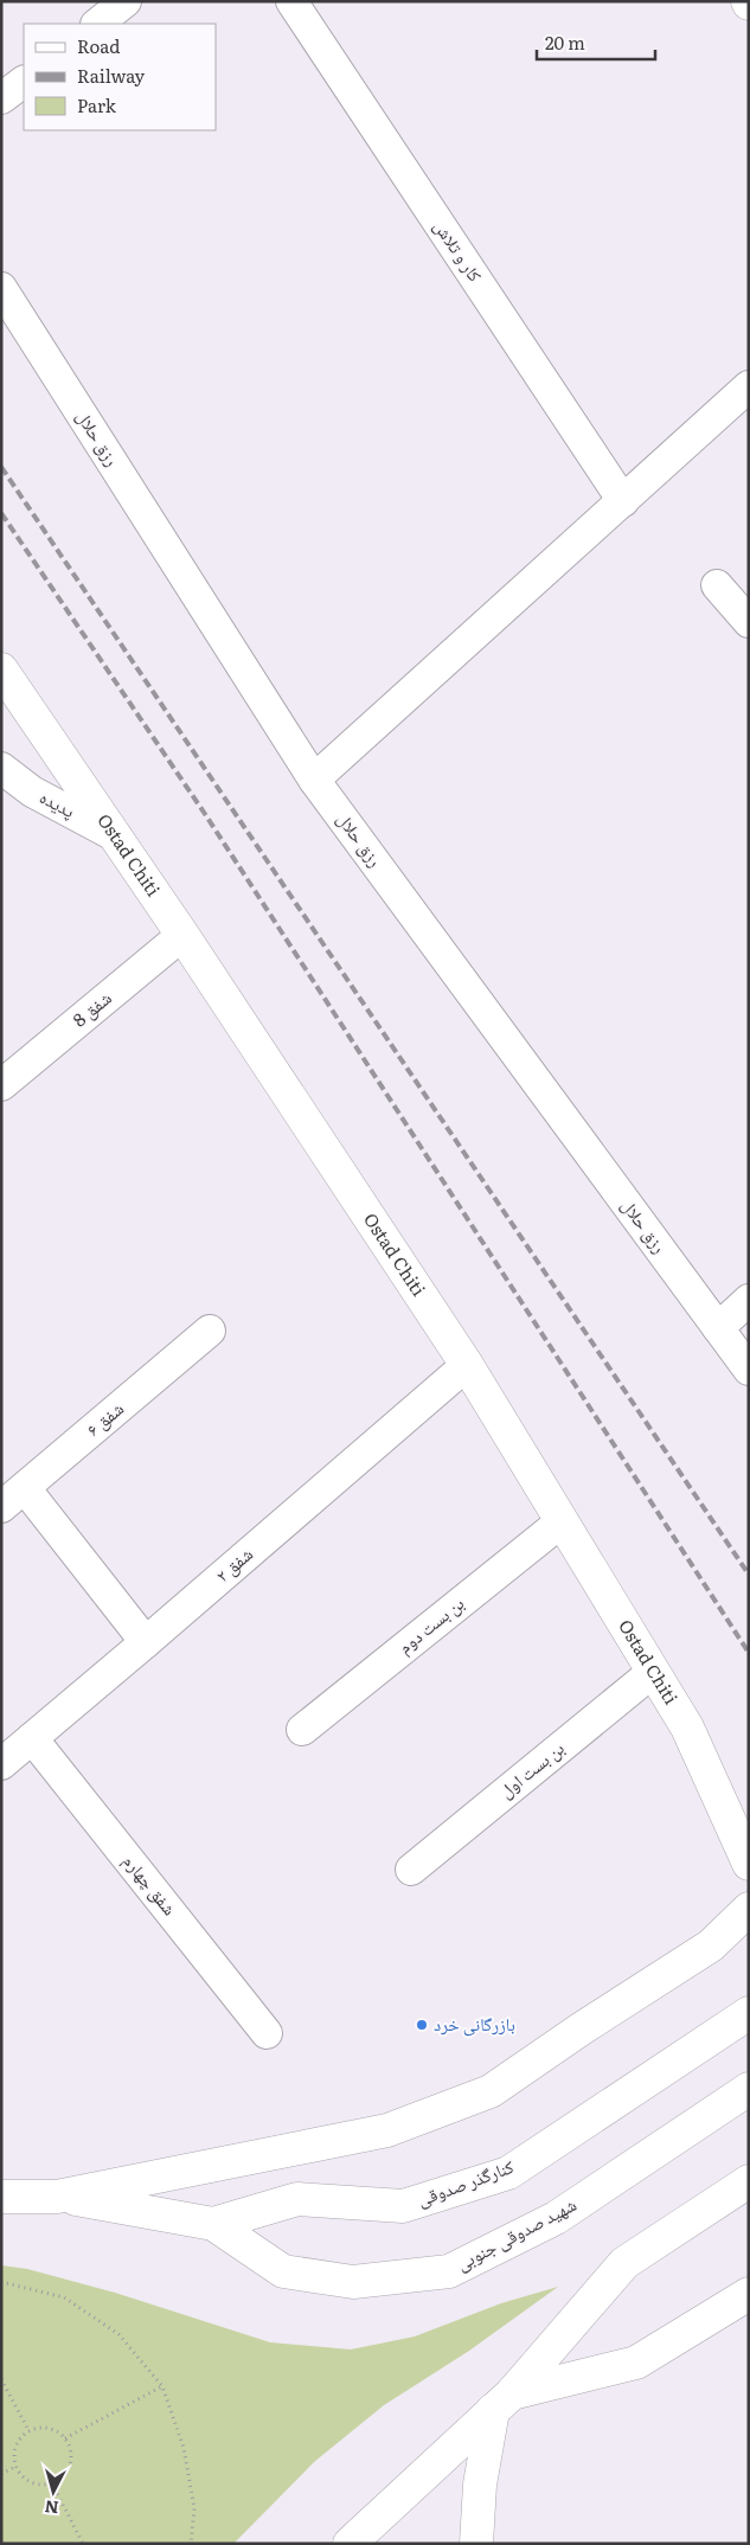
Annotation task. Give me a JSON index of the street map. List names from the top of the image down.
{
  "streets": {
    "main road": ["Ostad Chiti", "کنارگذر صدوقی", "شهید صدوقی جنوبی"],
    "street": [
      "کار و تلاش",
      "رزق حلال",
      "پدیده",
      "شفق 8",
      "شفق ۶",
      "شفق ۲",
      "بن بست دوم",
      "بن بست اول",
      "شفق چهارم"
    ]
  },
  "crossings": [
    ["پدیده", "Ostad Chiti"],
    ["Ostad Chiti", "شفق 8"],
    ["Ostad Chiti", "شفق ۲"],
    ["Ostad Chiti", "بن بست دوم"],
    ["Ostad Chiti", "بن بست اول"],
    ["شفق ۲", "شفق چهارم"],
    ["کنارگذر صدوقی", "شهید صدوقی جنوبی"]
  ],
  "places": ["بازرگانی خرد"],
  "legend": ["Road", "Railway", "Park"],
  "scale_bar": "20 m",
  "north": "bottom"
}
